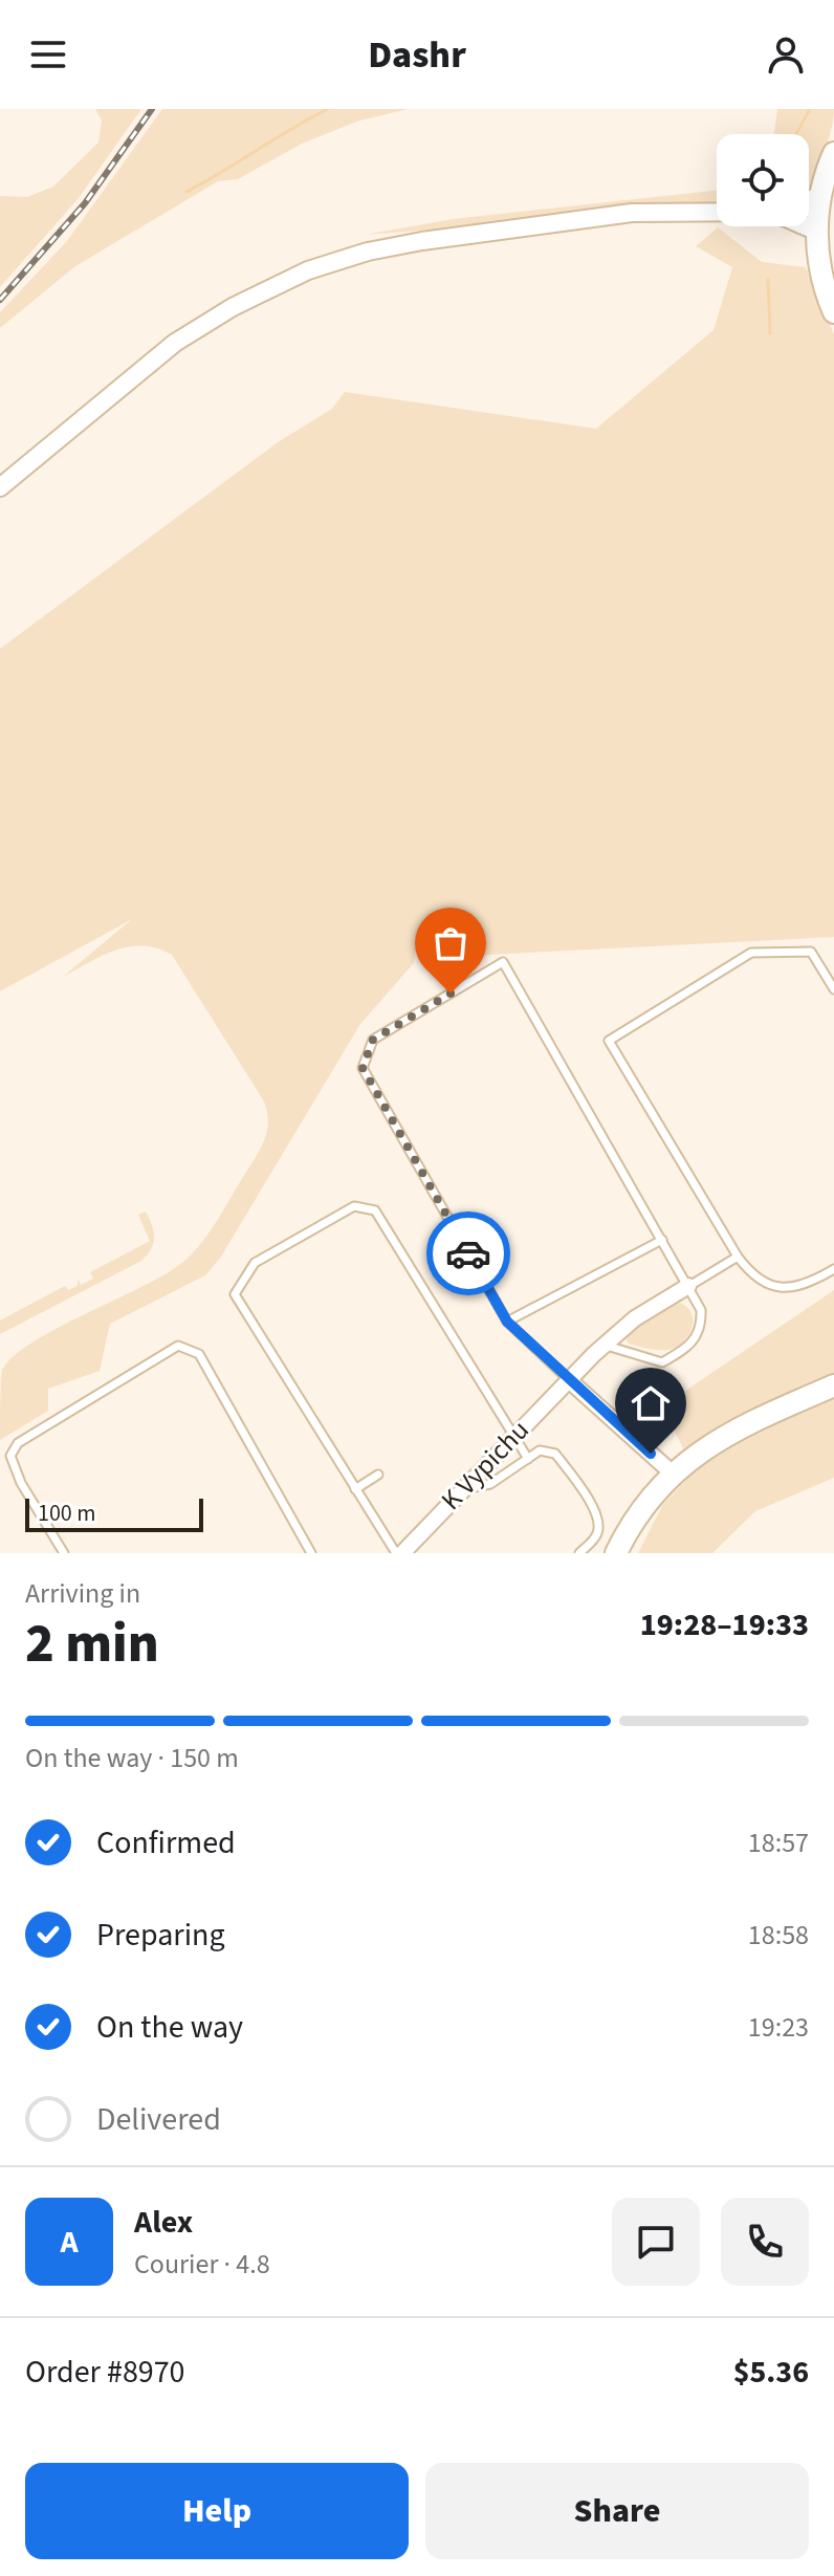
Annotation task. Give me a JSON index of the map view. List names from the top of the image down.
{
  "streets": {
    "street": ["K Vypichu"]
  },
  "scale_bar": "100 m",
  "page": {
    "header": "Dashr",
    "scale": "100 m",
    "heading": ["2 min", "Arriving in", "19:28–19:33"],
    "panel": [
      "Alex",
      "Courier · 4.8",
      "Order #8970",
      "$5.36"
    ],
    "bar": "On the way · 150 m",
    "list": [
      ["Confirmed", "18:57"],
      ["Preparing", "18:58"],
      ["On the way", "19:23"],
      "Delivered"
    ],
    "round": "A",
    "buttons": ["Help", "Share"]
  }
}
